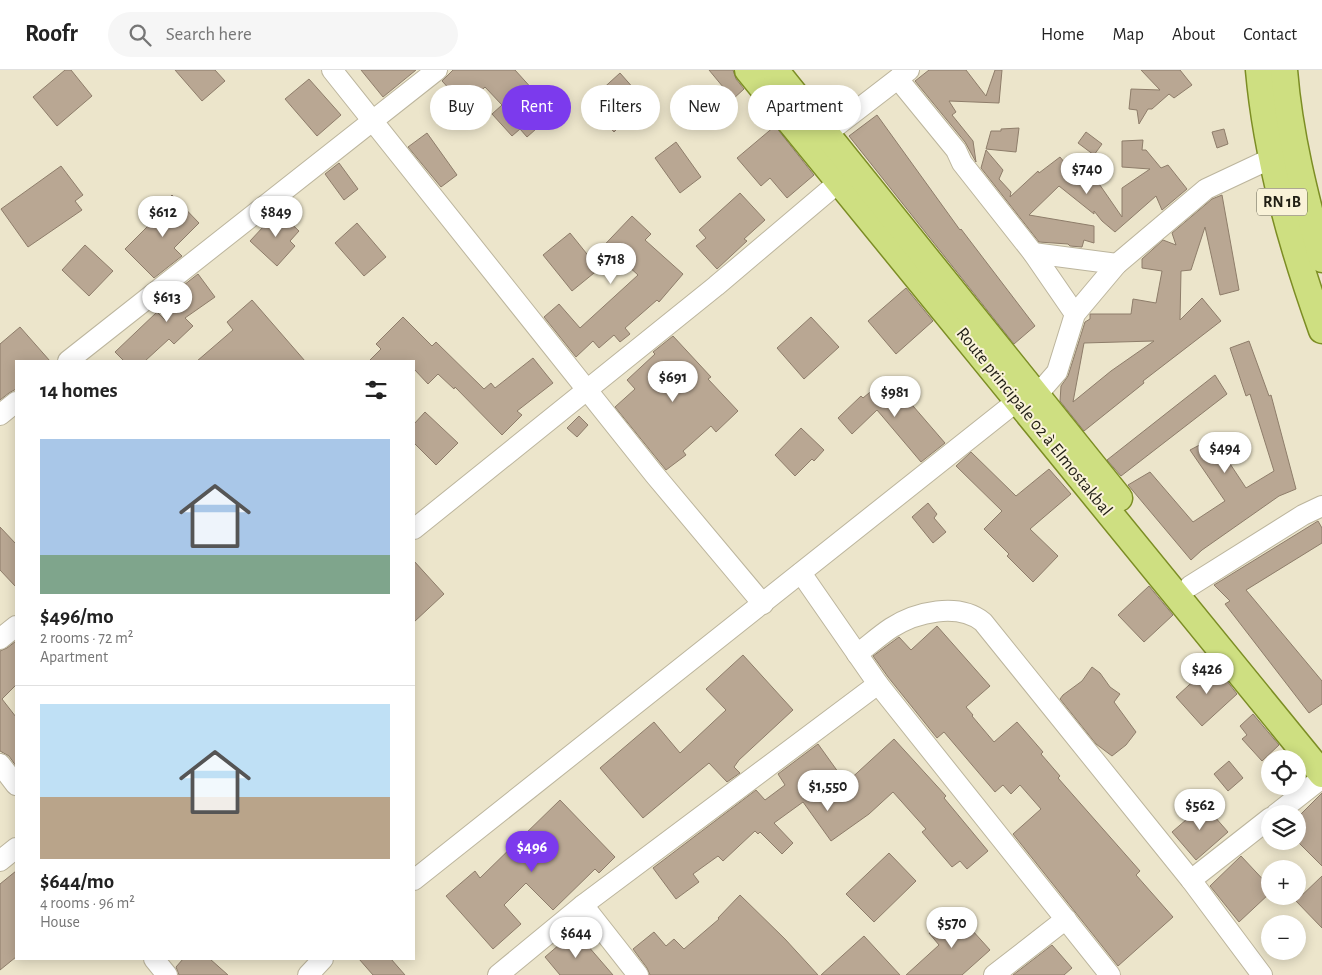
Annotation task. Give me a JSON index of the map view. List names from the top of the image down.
{
  "streets": {
    "main road": ["RN 1B", "Route principale 02 à Elmostakbal"]
  },
  "page": {
    "header": "Roofr",
    "search": "Search here",
    "nav": [
      "Home",
      "Map",
      "About",
      "Contact"
    ],
    "chip": [
      "Buy",
      "Rent",
      "Filters",
      "New",
      "Apartment"
    ],
    "price": [
      "$740",
      "$612",
      "$849",
      "$718",
      "$613",
      "$691",
      "$981",
      "$494",
      "$426",
      "$1,550",
      "$562",
      "$496",
      "$570",
      "$644"
    ],
    "heading": "14 homes",
    "list": [
      {
        "name": "$496/mo",
        "note": "2 rooms · 72 m² · Apartment"
      },
      {
        "name": "$644/mo",
        "note": "4 rooms · 96 m² · House"
      }
    ],
    "map_buttons": ["+", "−"]
  }
}
